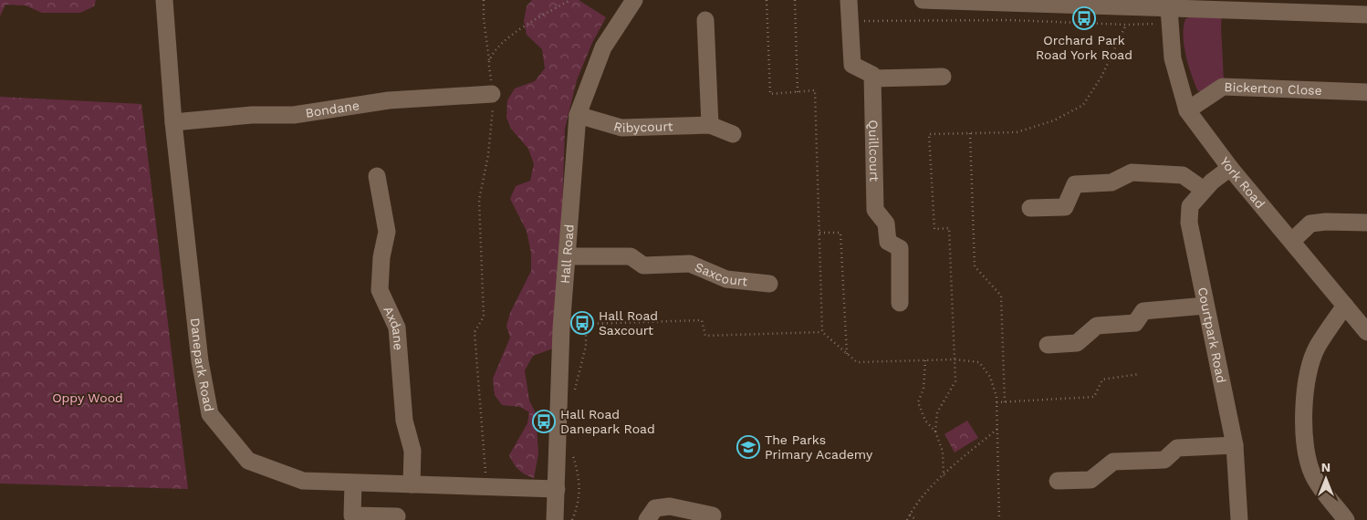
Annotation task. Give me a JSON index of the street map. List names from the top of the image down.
{
  "streets": {
    "street": [
      "Bickerton Close",
      "Bondane",
      "Ribycourt",
      "Quillcourt",
      "York Road",
      "Hall Road",
      "Saxcourt",
      "Axdane",
      "Courtpark Road",
      "Danepark Road"
    ]
  },
  "crossings": [
    ["Bickerton Close", "York Road"],
    ["Bondane", "Danepark Road"],
    ["Ribycourt", "Hall Road"],
    ["York Road", "Courtpark Road"],
    ["Hall Road", "Saxcourt"],
    ["Hall Road", "Danepark Road"],
    ["Axdane", "Danepark Road"]
  ],
  "parks": ["Oppy Wood"],
  "places": {
    "bus stop": ["Orchard Park Road York Road", "Hall Road Saxcourt", "Hall Road Danepark Road"],
    "school or university": ["The Parks Primary Academy"]
  },
  "north": "top"
}
